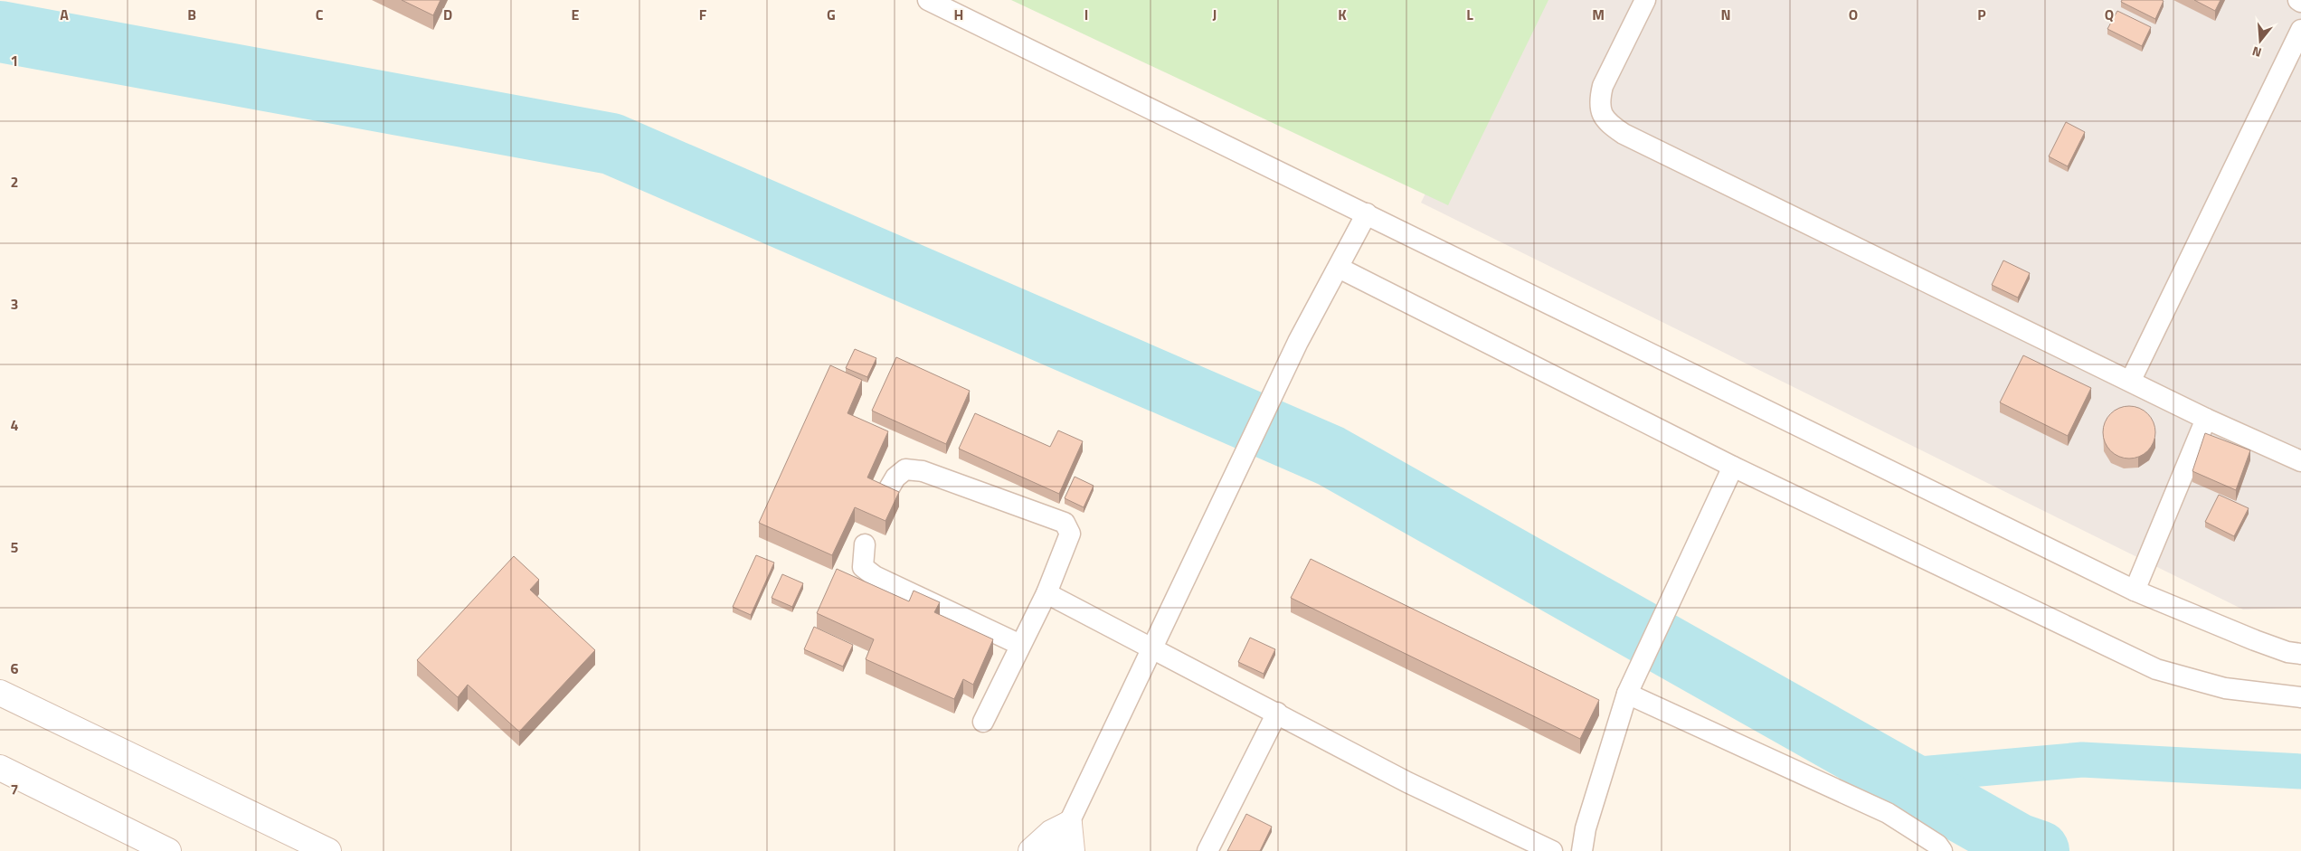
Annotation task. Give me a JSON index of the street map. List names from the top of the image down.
{
  "north": "bottom",
  "grid": {
    "columns": [
      "A",
      "B",
      "C",
      "D",
      "E",
      "F",
      "G",
      "H",
      "I",
      "J",
      "K",
      "L",
      "M",
      "N",
      "O",
      "P",
      "Q"
    ],
    "rows": [
      "1",
      "2",
      "3",
      "4",
      "5",
      "6",
      "7"
    ]
  }
}
